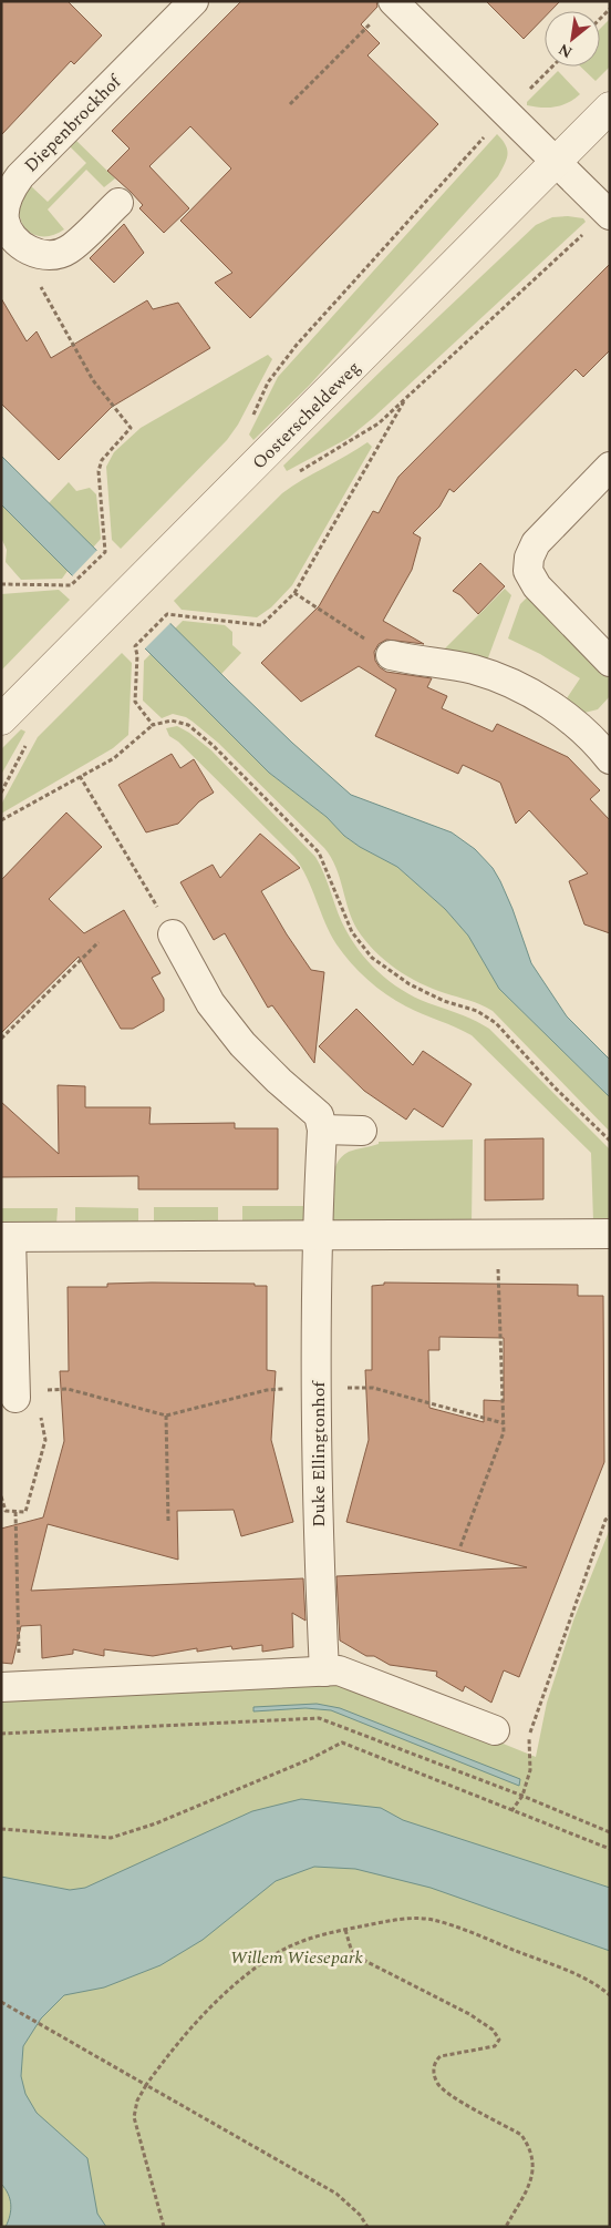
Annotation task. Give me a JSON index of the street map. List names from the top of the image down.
{
  "streets": {
    "street": ["Diepenbrockhof", "Oosterscheldeweg", "Duke Ellingtonhof"]
  },
  "parks": ["Willem Wiesepark"],
  "north": "bottom left"
}
